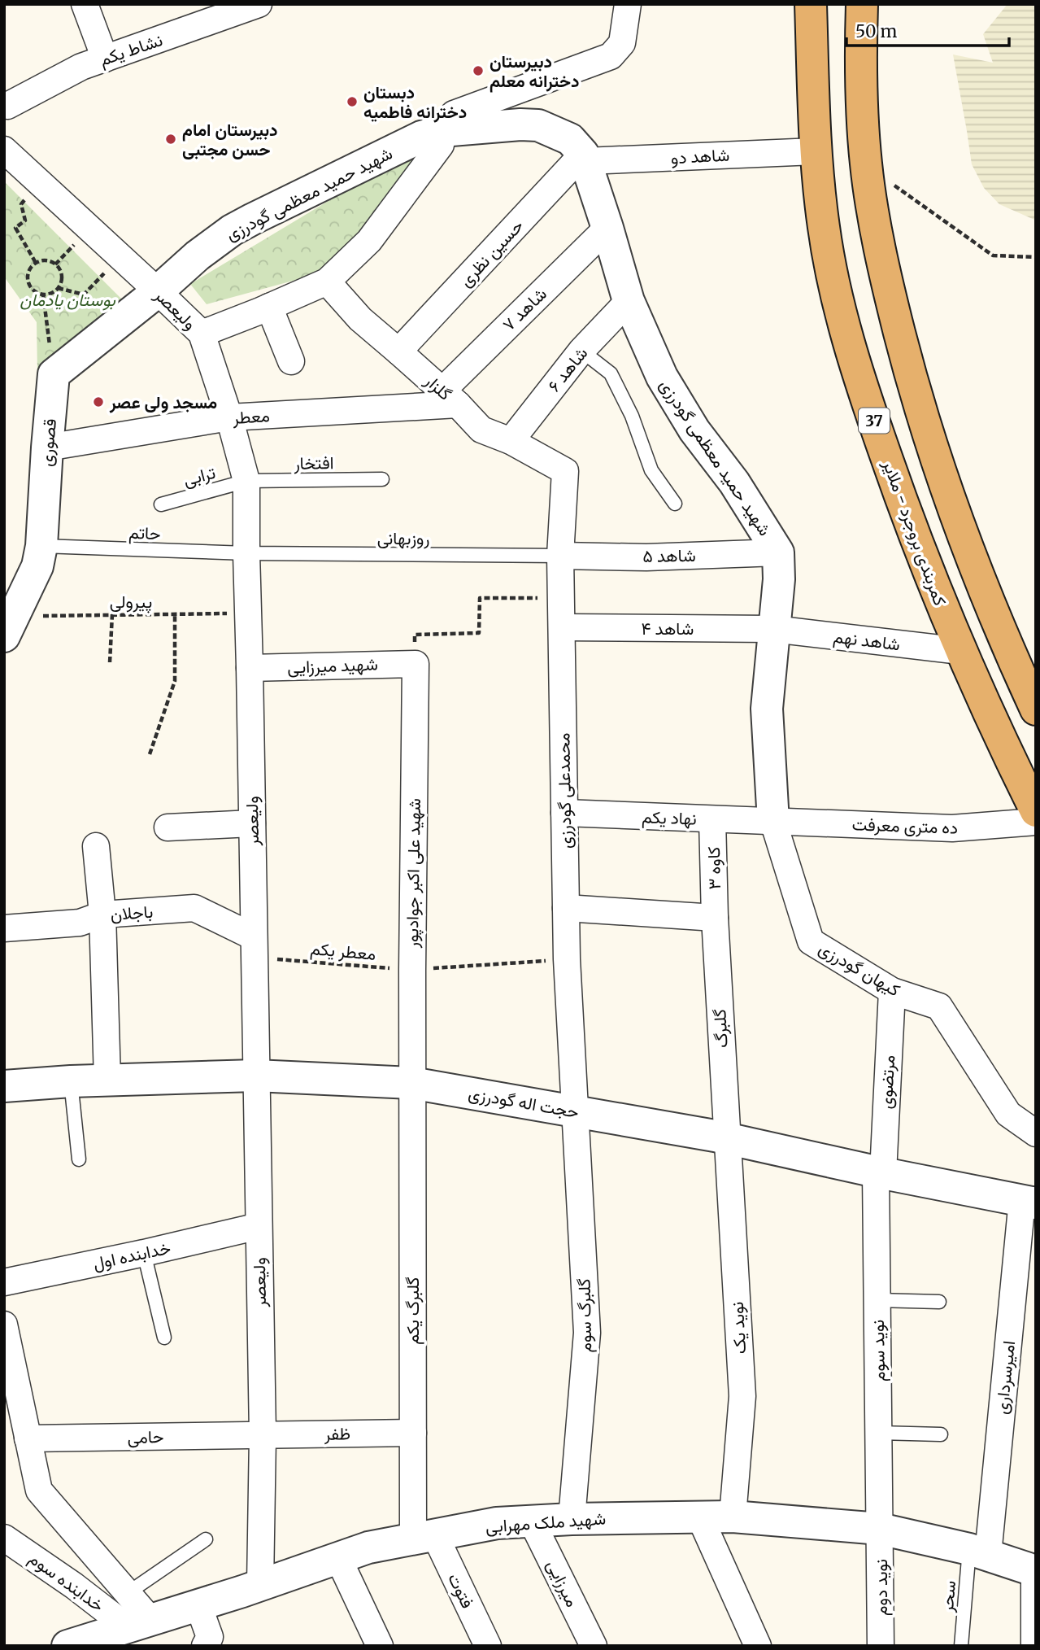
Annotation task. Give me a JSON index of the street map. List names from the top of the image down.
{
  "streets": {
    "highway": ["37", "کمربندی بروجرد - ملایر"],
    "street": [
      "نشاط یکم",
      "شاهد دو",
      "شهید حمید معظمی گودرزی",
      "حسین نظری",
      "ولیعصر",
      "شاهد ۷",
      "شاهد ۶",
      "گلزار",
      "معطر",
      "قصوری",
      "شاهد ۵",
      "شاهد ۴",
      "شاهد نهم",
      "شهید میرزایی",
      "محمدعلی گودرزی",
      "نهاد یکم",
      "ده متری معرفت",
      "کاوه ۳",
      "شهید علی اکبر جوادپور",
      "باجلان",
      "کیهان گودرزی",
      "گلبرگ",
      "مرتضوی",
      "حجت اله گودرزی",
      "خدابنده اول",
      "گلبرگ یکم",
      "گلبرگ سوم",
      "نوید یک",
      "نوید سوم",
      "امیرسرداری",
      "ظفر",
      "حامی",
      "شهید ملک مهرابی",
      "خدابنده سوم",
      "میرزایی",
      "نوید دوم",
      "فتوت"
    ],
    "lane": [
      "افتخار",
      "ترابی",
      "حاتم",
      "روزبهانی",
      "سحر"
    ],
    "path": ["پیرولی", "معطر یکم"]
  },
  "crossings": [
    ["شاهد دو", "شهید حمید معظمی گودرزی"],
    ["شاهد دو", "حسین نظری"],
    ["شاهد دو", "کمربندی بروجرد - ملایر"],
    ["شهید حمید معظمی گودرزی", "حسین نظری"],
    ["شهید حمید معظمی گودرزی", "ولیعصر"],
    ["شهید حمید معظمی گودرزی", "شاهد ۷"],
    ["شهید حمید معظمی گودرزی", "شاهد ۶"],
    ["شهید حمید معظمی گودرزی", "شاهد ۵"],
    ["شهید حمید معظمی گودرزی", "شاهد ۴"],
    ["شهید حمید معظمی گودرزی", "شاهد نهم"],
    ["شهید حمید معظمی گودرزی", "نهاد یکم"],
    ["شهید حمید معظمی گودرزی", "ده متری معرفت"],
    ["شهید حمید معظمی گودرزی", "کیهان گودرزی"],
    ["حسین نظری", "گلزار"],
    ["ولیعصر", "معطر"],
    ["ولیعصر", "افتخار"],
    ["ولیعصر", "ترابی"],
    ["ولیعصر", "حاتم"],
    ["ولیعصر", "روزبهانی"],
    ["ولیعصر", "پیرولی"],
    ["ولیعصر", "شهید میرزایی"],
    ["ولیعصر", "باجلان"],
    ["ولیعصر", "معطر یکم"],
    ["ولیعصر", "حجت اله گودرزی"],
    ["ولیعصر", "خدابنده اول"],
    ["ولیعصر", "ظفر"],
    ["ولیعصر", "حامی"],
    ["ولیعصر", "شهید ملک مهرابی"],
    ["شاهد ۷", "گلزار"],
    ["شاهد ۷", "معطر"],
    ["شاهد ۶", "گلزار"],
    ["گلزار", "معطر"],
    ["گلزار", "محمدعلی گودرزی"],
    ["معطر", "قصوری"],
    ["قصوری", "حاتم"],
    ["قصوری", "پیرولی"],
    ["افتخار", "ترابی"],
    ["حاتم", "روزبهانی"],
    ["کمربندی بروجرد - ملایر", "شاهد نهم"],
    ["روزبهانی", "شاهد ۵"],
    ["روزبهانی", "محمدعلی گودرزی"],
    ["شاهد ۵", "محمدعلی گودرزی"],
    ["شاهد ۴", "شاهد نهم"],
    ["شاهد ۴", "محمدعلی گودرزی"],
    ["شهید میرزایی", "شهید علی اکبر جوادپور"],
    ["محمدعلی گودرزی", "نهاد یکم"],
    ["محمدعلی گودرزی", "معطر یکم"],
    ["محمدعلی گودرزی", "حجت اله گودرزی"],
    ["محمدعلی گودرزی", "گلبرگ سوم"],
    ["نهاد یکم", "ده متری معرفت"],
    ["نهاد یکم", "کاوه ۳"],
    ["نهاد یکم", "کیهان گودرزی"],
    ["ده متری معرفت", "کیهان گودرزی"],
    ["کاوه ۳", "گلبرگ"],
    ["شهید علی اکبر جوادپور", "معطر یکم"],
    ["شهید علی اکبر جوادپور", "حجت اله گودرزی"],
    ["شهید علی اکبر جوادپور", "گلبرگ یکم"],
    ["باجلان", "معطر یکم"],
    ["کیهان گودرزی", "مرتضوی"],
    ["گلبرگ", "حجت اله گودرزی"],
    ["گلبرگ", "نوید یک"],
    ["مرتضوی", "حجت اله گودرزی"],
    ["مرتضوی", "نوید سوم"],
    ["حجت اله گودرزی", "گلبرگ یکم"],
    ["حجت اله گودرزی", "گلبرگ سوم"],
    ["حجت اله گودرزی", "نوید یک"],
    ["حجت اله گودرزی", "نوید سوم"],
    ["حجت اله گودرزی", "امیرسرداری"],
    ["گلبرگ یکم", "ظفر"],
    ["گلبرگ یکم", "شهید ملک مهرابی"],
    ["گلبرگ یکم", "فتوت"],
    ["گلبرگ سوم", "شهید ملک مهرابی"],
    ["نوید یک", "شهید ملک مهرابی"],
    ["نوید سوم", "شهید ملک مهرابی"],
    ["نوید سوم", "نوید دوم"],
    ["امیرسرداری", "شهید ملک مهرابی"],
    ["امیرسرداری", "سحر"],
    ["ظفر", "حامی"],
    ["شهید ملک مهرابی", "خدابنده سوم"],
    ["شهید ملک مهرابی", "میرزایی"],
    ["شهید ملک مهرابی", "نوید دوم"],
    ["شهید ملک مهرابی", "فتوت"],
    ["شهید ملک مهرابی", "سحر"]
  ],
  "parks": ["بوستان یادمان"],
  "places": [
    "دبیرستان دخترانه معلم",
    "دبستان دخترانه فاطمیه",
    "دبیرستان امام حسن مجتبی",
    "مسجد ولی عصر"
  ],
  "scale_bar": "50 m"
}
